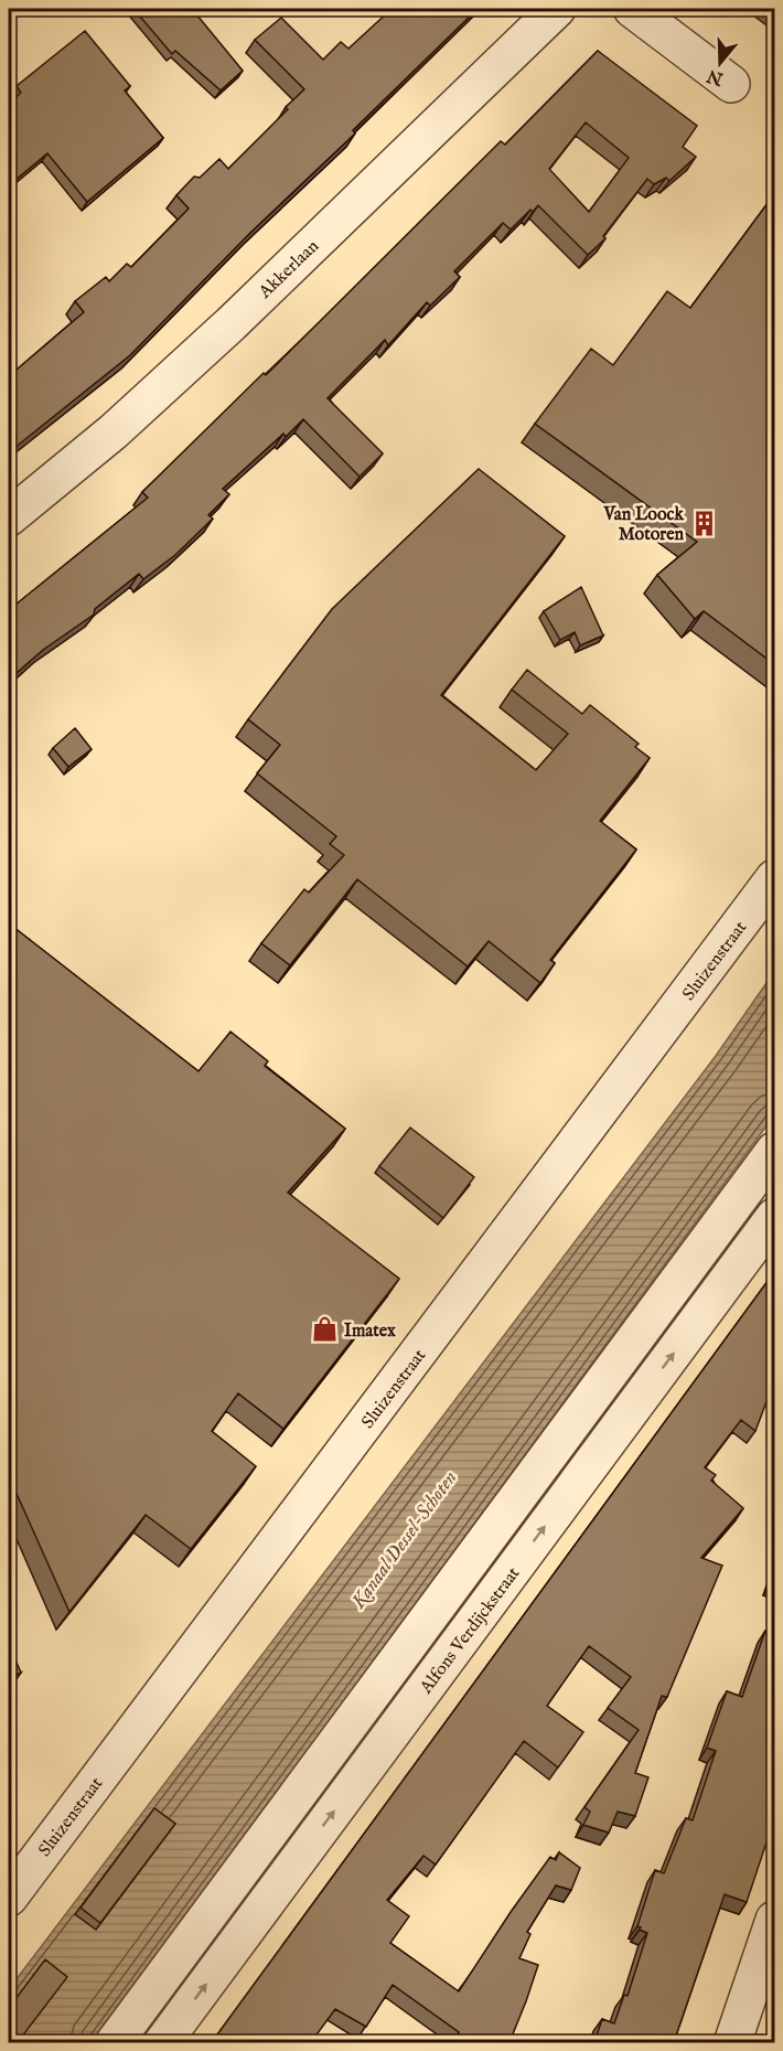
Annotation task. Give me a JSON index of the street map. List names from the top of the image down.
{
  "streets": {
    "street": ["Akkerlaan", "Sluizenstraat", "Alfons Verdijckstraat"]
  },
  "water": ["Kanaal Dessel-Schoten"],
  "places": {
    "building": ["Van Loock Motoren"],
    "shop": ["Imatex"]
  },
  "north": "bottom"
}
